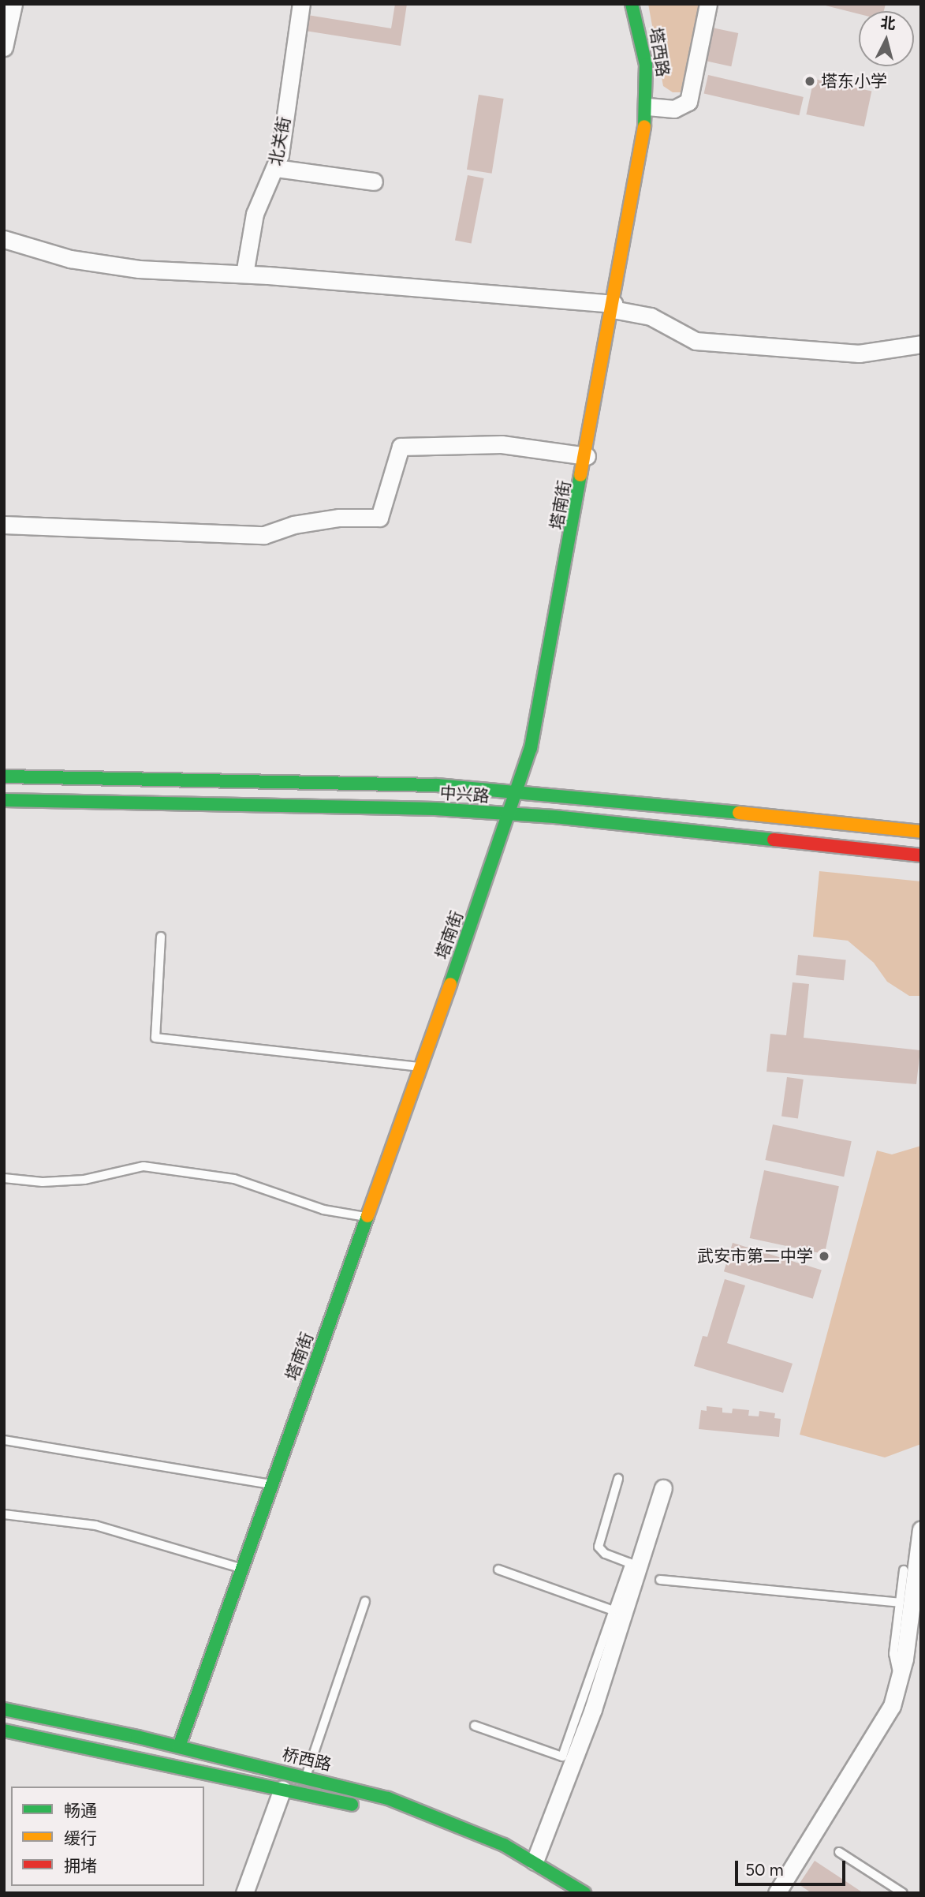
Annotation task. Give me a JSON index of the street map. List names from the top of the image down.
{
  "streets": {
    "main road": [
      "塔西路",
      "塔南街",
      "中兴路",
      "桥西路"
    ],
    "street": ["北关街"]
  },
  "crossings": [
    ["塔西路", "塔南街"],
    ["塔南街", "中兴路"],
    ["塔南街", "桥西路"]
  ],
  "places": ["塔东小学", "武安市第二中学"],
  "legend": ["畅通", "缓行", "拥堵"],
  "scale_bar": "50 m",
  "north": "top"
}
